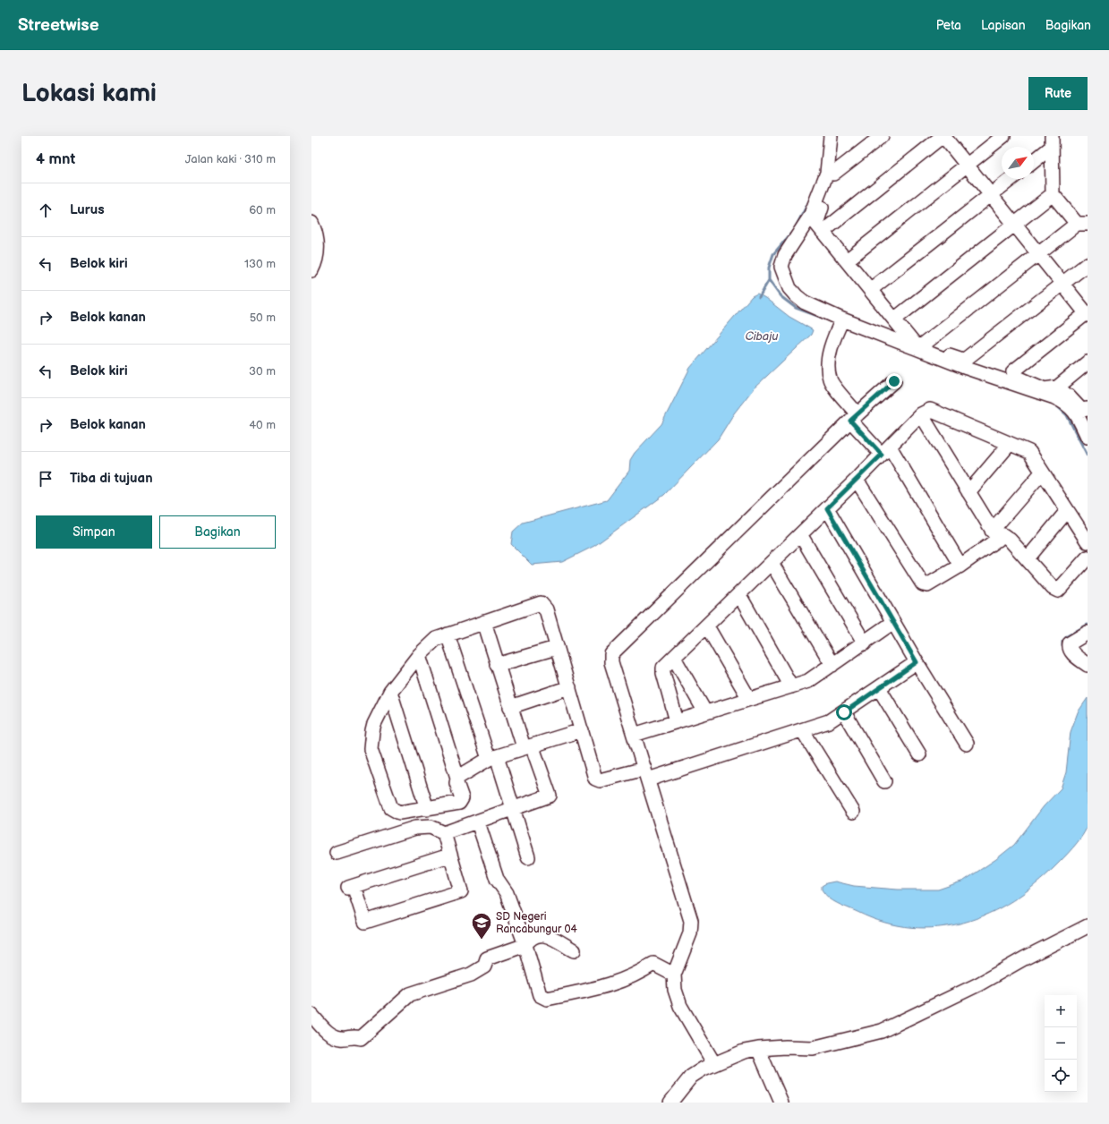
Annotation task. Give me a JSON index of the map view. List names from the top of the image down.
{
  "water": ["Cibaju"],
  "places": {
    "school or university": ["SD Negeri Rancabungur 04"]
  },
  "north": "top right",
  "page": {
    "header": "Streetwise",
    "nav": ["Peta", "Lapisan", "Bagikan"],
    "buttons": [
      "Rute",
      ["Simpan", "Bagikan"]
    ],
    "title": "Lokasi kami",
    "heading": ["4 mnt", "Jalan kaki · 310 m"],
    "list": [
      ["Lurus", "60 m"],
      ["Belok kiri", "130 m"],
      ["Belok kanan", "50 m"],
      ["Belok kiri", "30 m"],
      ["Belok kanan", "40 m"],
      "Tiba di tujuan"
    ],
    "map_buttons": ["+", "−"]
  }
}
